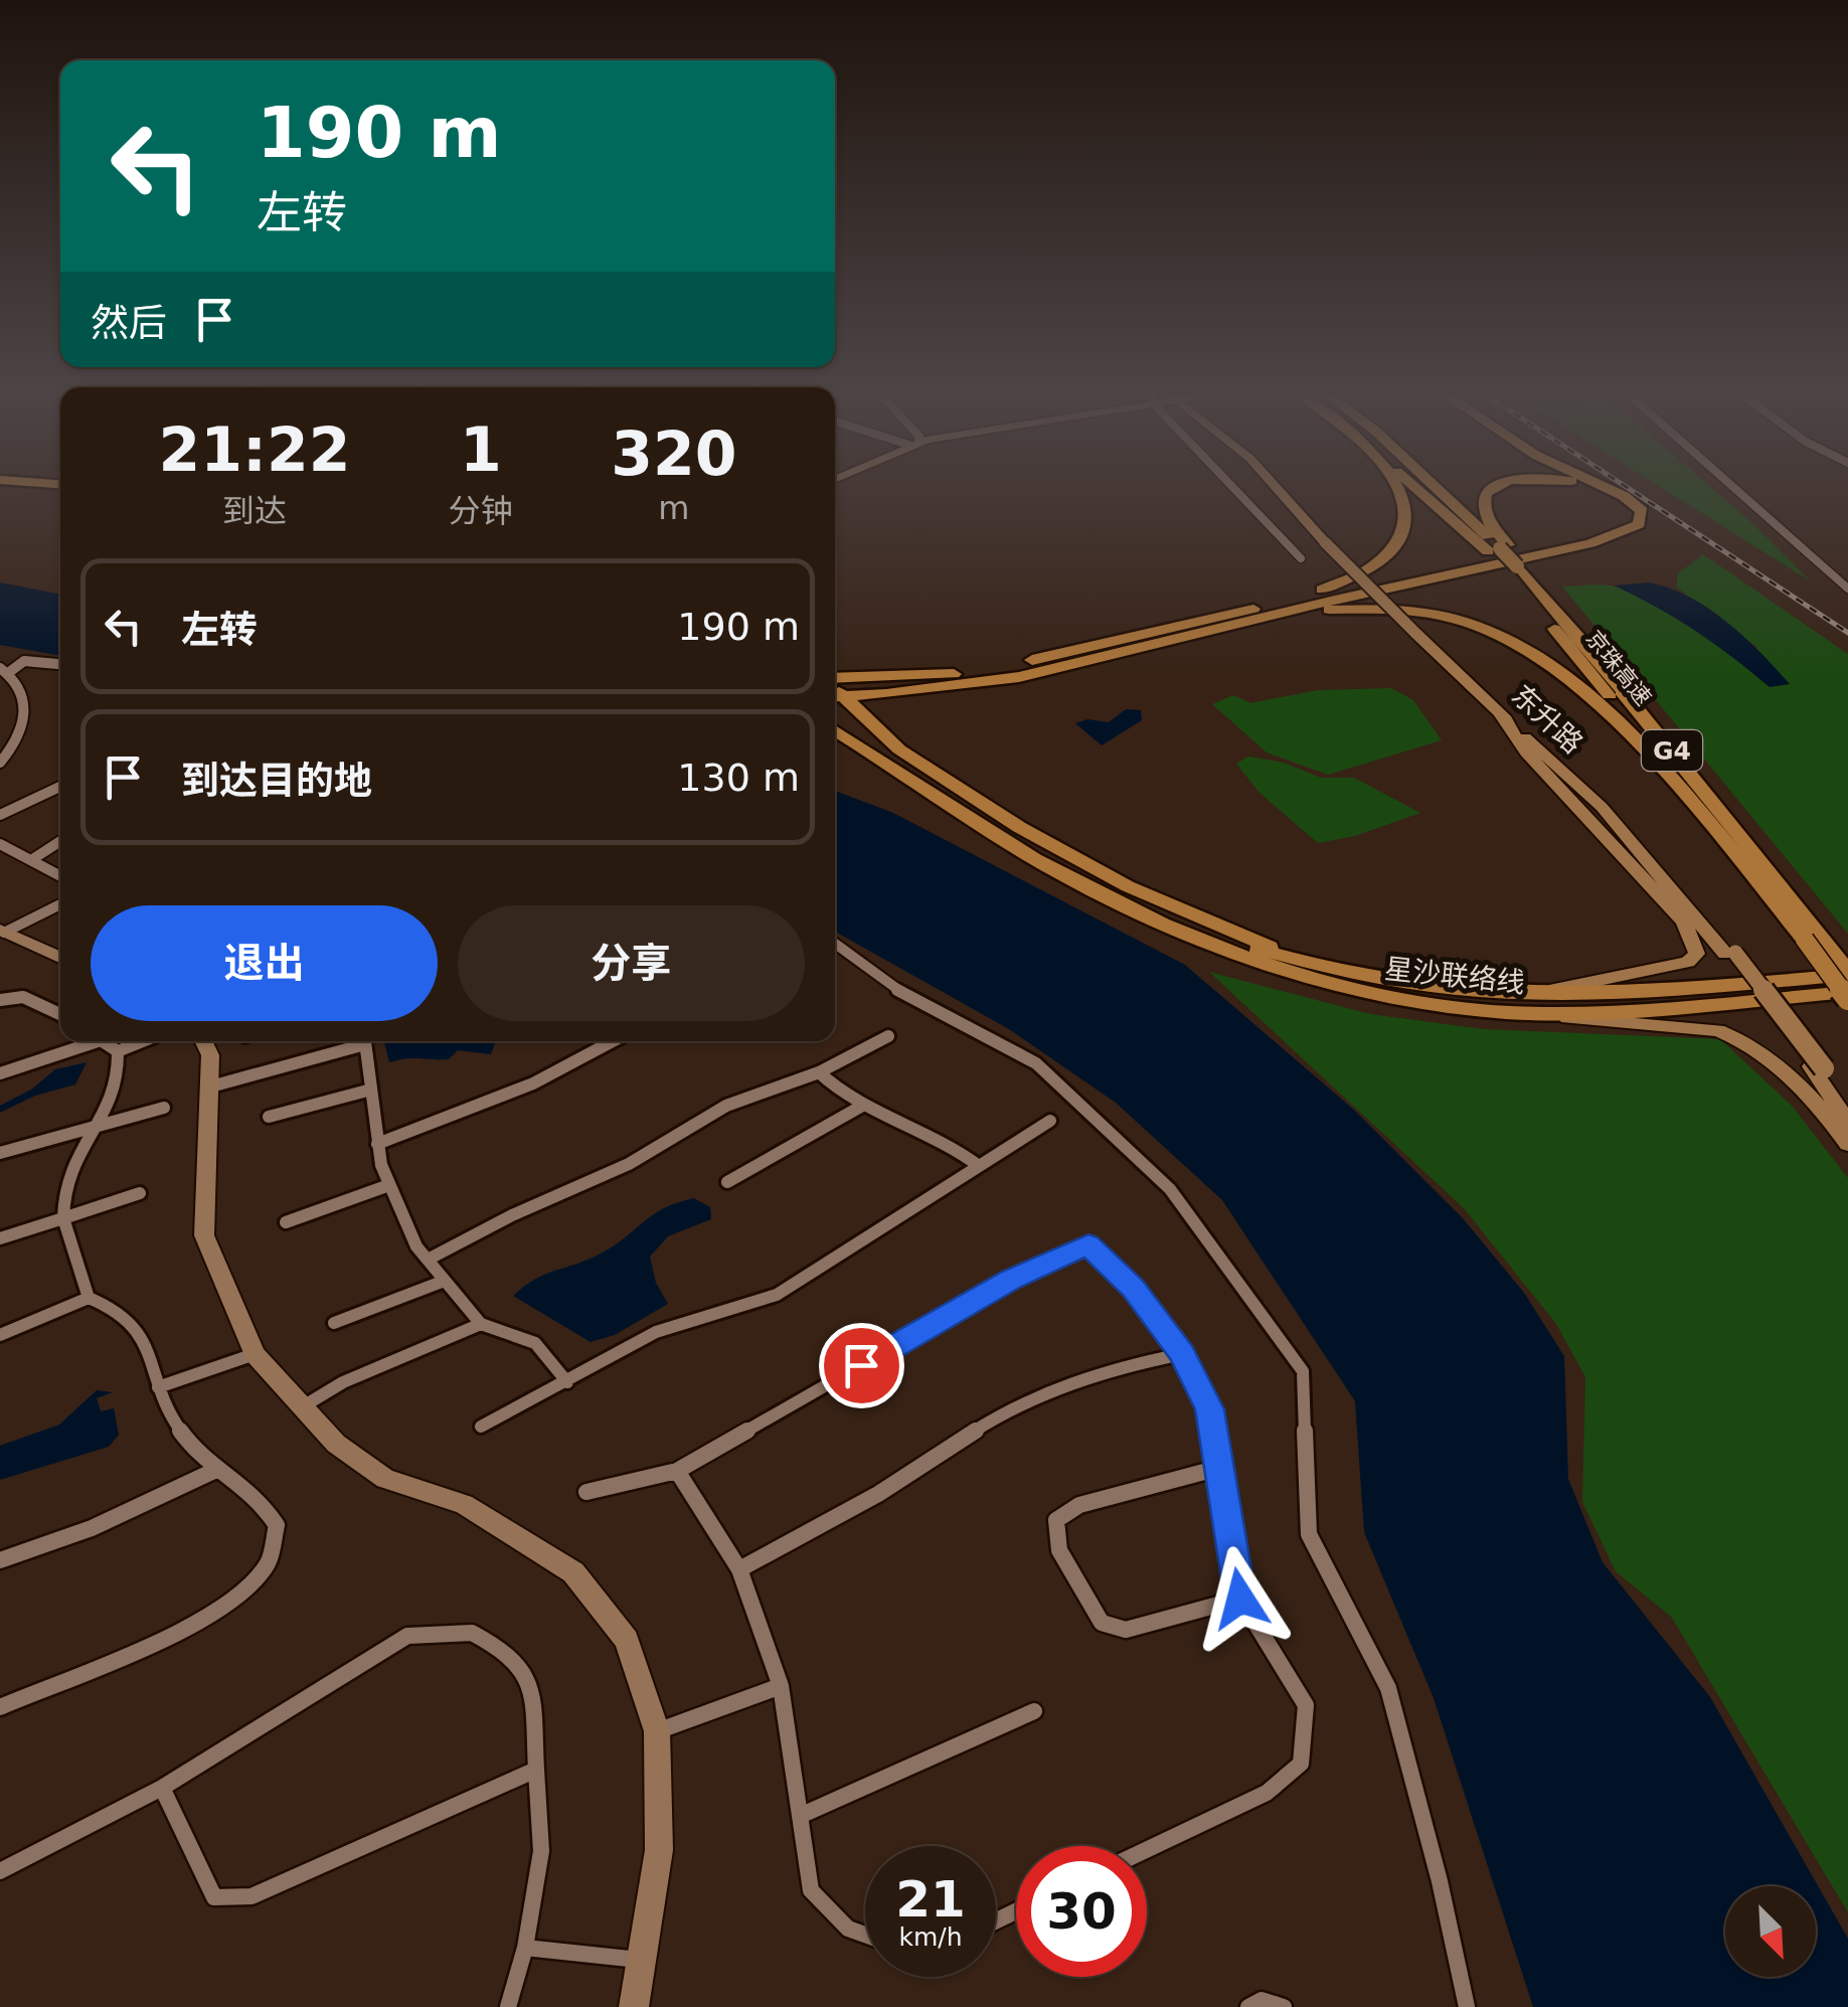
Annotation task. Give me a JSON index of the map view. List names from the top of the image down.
{
  "streets": {
    "highway": ["京珠高速", "G4", "星沙联络线"],
    "main road": ["东升路"]
  },
  "crossings": [
    ["京珠高速", "星沙联络线"]
  ],
  "north": "bottom right",
  "page": {
    "turn": ["190 m", "左转"],
    "then": "然后",
    "eta": [
      "21:22",
      "到达",
      "1",
      "分钟",
      "320",
      "m"
    ],
    "list": [
      {
        "name": "左转",
        "value": "190 m"
      },
      {
        "name": "到达目的地",
        "value": "130 m"
      }
    ],
    "buttons": ["退出", "分享"],
    "speed": "21 km/h",
    "limit": "30"
  }
}
